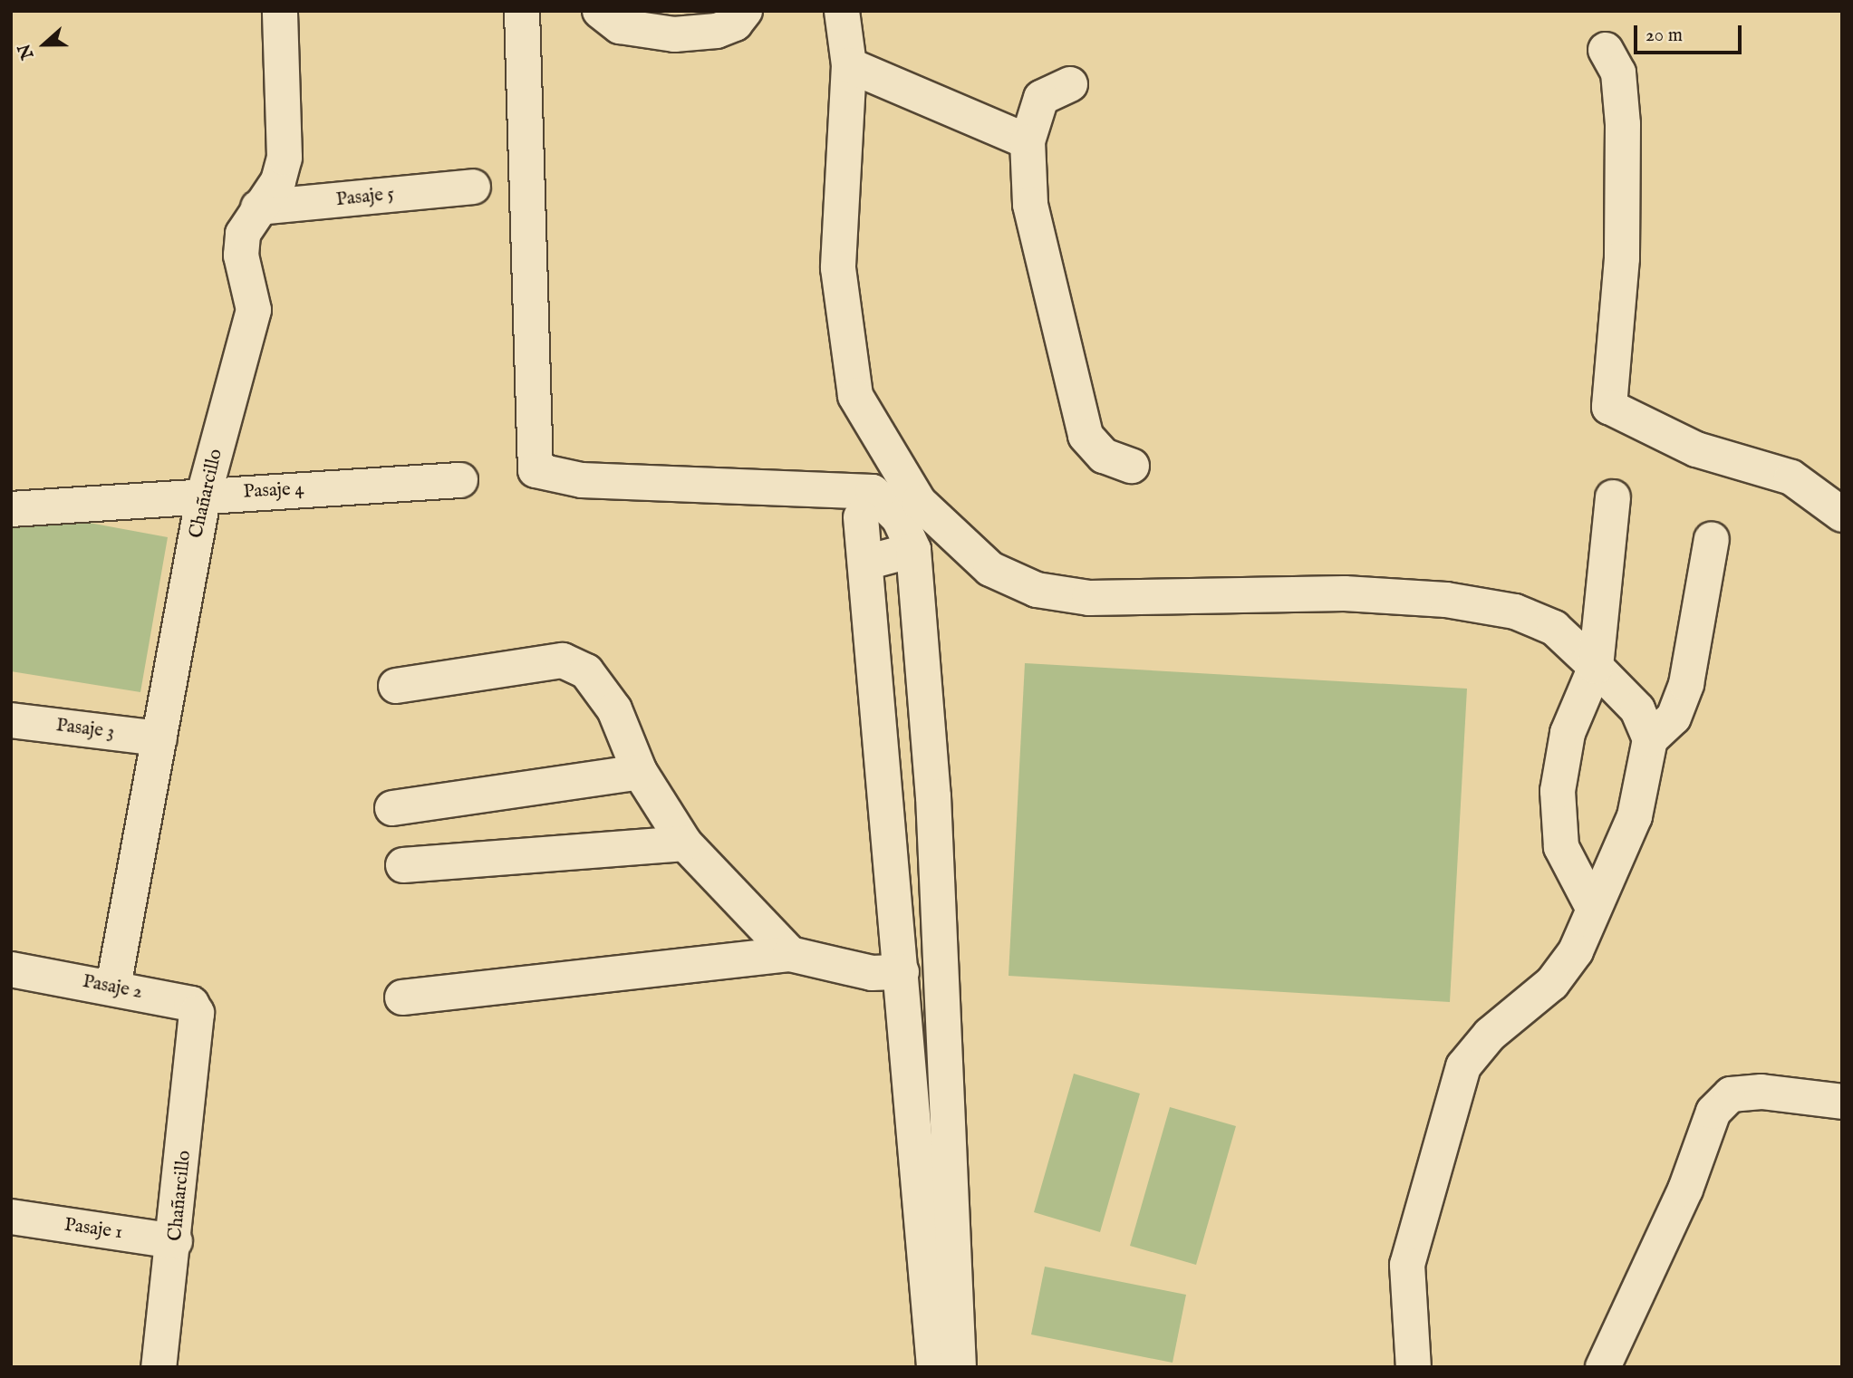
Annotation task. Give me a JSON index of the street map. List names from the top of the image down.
{
  "streets": {
    "street": [
      "Pasaje 5",
      "Pasaje 4",
      "Chañarcillo",
      "Pasaje 3",
      "Pasaje 2",
      "Pasaje 1"
    ]
  },
  "crossings": [
    ["Pasaje 5", "Chañarcillo"],
    ["Pasaje 4", "Chañarcillo"],
    ["Chañarcillo", "Pasaje 3"],
    ["Chañarcillo", "Pasaje 2"],
    ["Chañarcillo", "Pasaje 1"]
  ],
  "scale_bar": "20 m",
  "north": "left"
}
